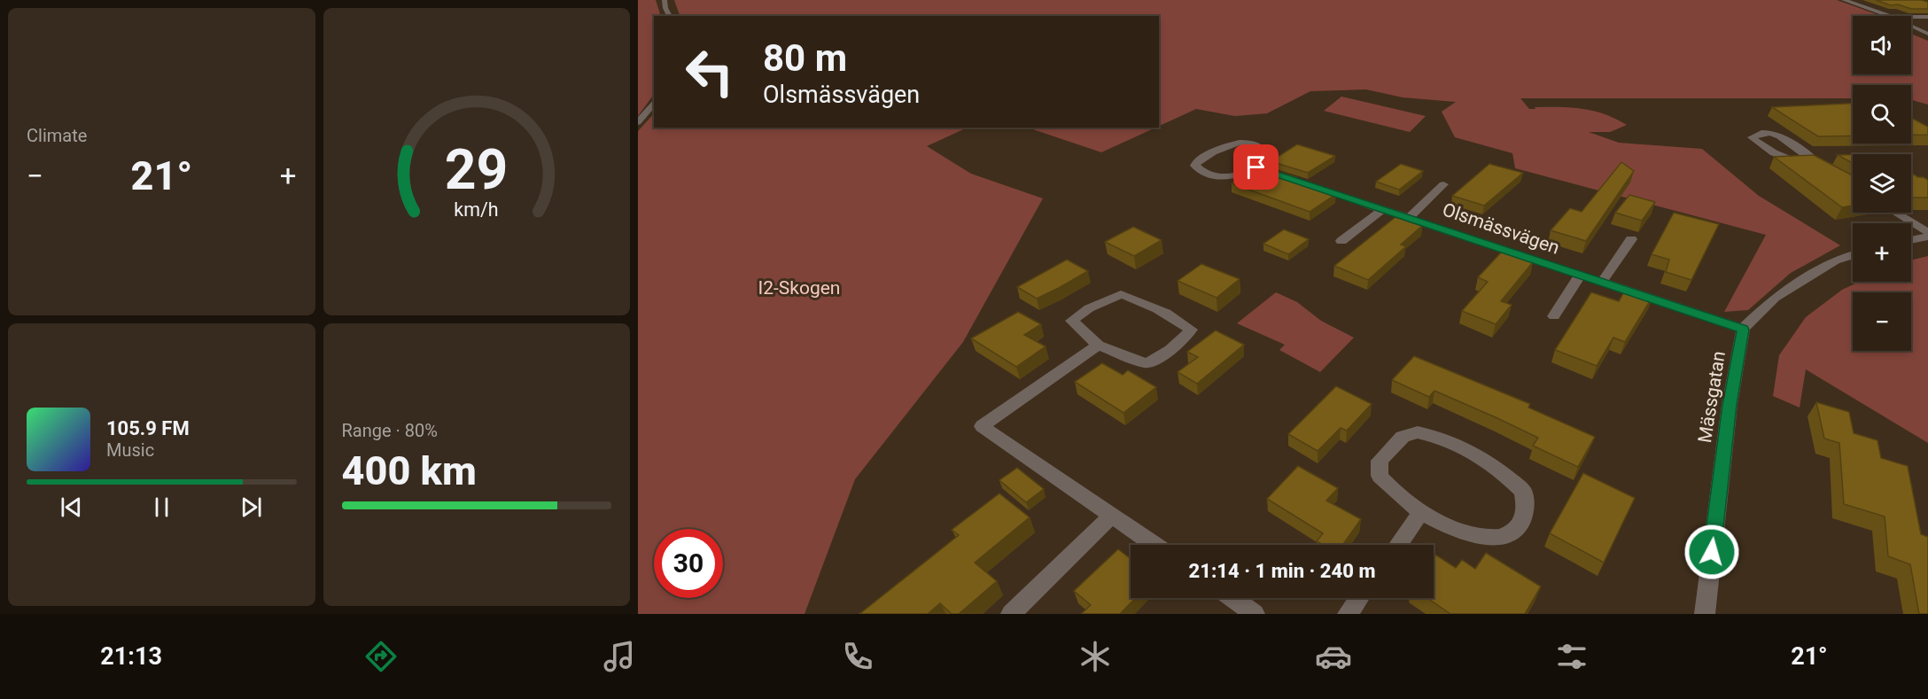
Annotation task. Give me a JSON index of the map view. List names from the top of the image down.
{
  "streets": {
    "street": ["Olsmässvägen", "Mässgatan"]
  },
  "crossings": [
    ["Olsmässvägen", "Mässgatan"]
  ],
  "parks": ["I2-Skogen"],
  "page": {
    "tile": [
      "Climate",
      ["Range · 80%", "400 km"]
    ],
    "map_buttons": ["+", "−"],
    "turn": ["80 m", "Olsmässvägen"],
    "heat": ["−", "21°", "+"],
    "song": ["105.9 FM", "Music"],
    "limit": "30",
    "trip": "21:14 · 1 min · 240 m",
    "tabs": ["21:13", "21°"],
    "gauge": ["29", "km/h"]
  }
}
